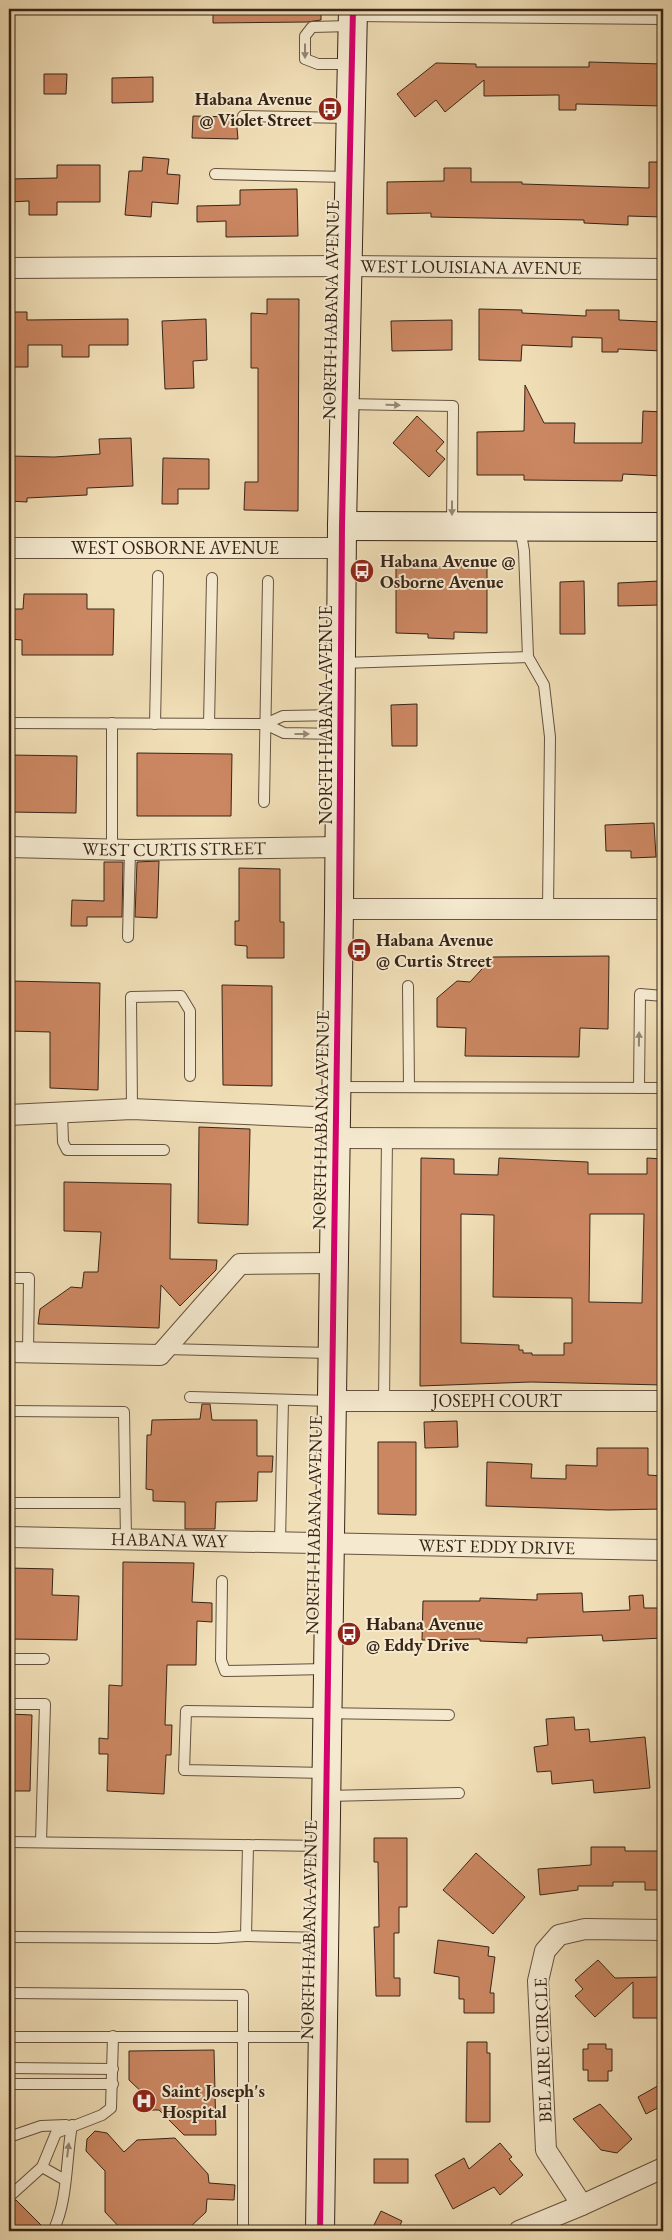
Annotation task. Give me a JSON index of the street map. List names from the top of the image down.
{
  "streets": {
    "street": [
      "WEST LOUISIANA AVENUE",
      "NORTH HABANA AVENUE",
      "WEST OSBORNE AVENUE",
      "WEST CURTIS STREET",
      "JOSEPH COURT",
      "HABANA WAY",
      "WEST EDDY DRIVE",
      "BEL AIRE CIRCLE"
    ]
  },
  "crossings": [
    ["WEST LOUISIANA AVENUE", "NORTH HABANA AVENUE"],
    ["NORTH HABANA AVENUE", "WEST OSBORNE AVENUE"],
    ["NORTH HABANA AVENUE", "WEST CURTIS STREET"],
    ["NORTH HABANA AVENUE", "JOSEPH COURT"],
    ["NORTH HABANA AVENUE", "HABANA WAY"],
    ["NORTH HABANA AVENUE", "WEST EDDY DRIVE"],
    ["HABANA WAY", "WEST EDDY DRIVE"]
  ],
  "places": {
    "bus stop": [
      "Habana Avenue @ Violet Street",
      "Habana Avenue @ Osborne Avenue",
      "Habana Avenue @ Curtis Street",
      "Habana Avenue @ Eddy Drive"
    ],
    "hospital": ["Saint Joseph's Hospital"]
  }
}
